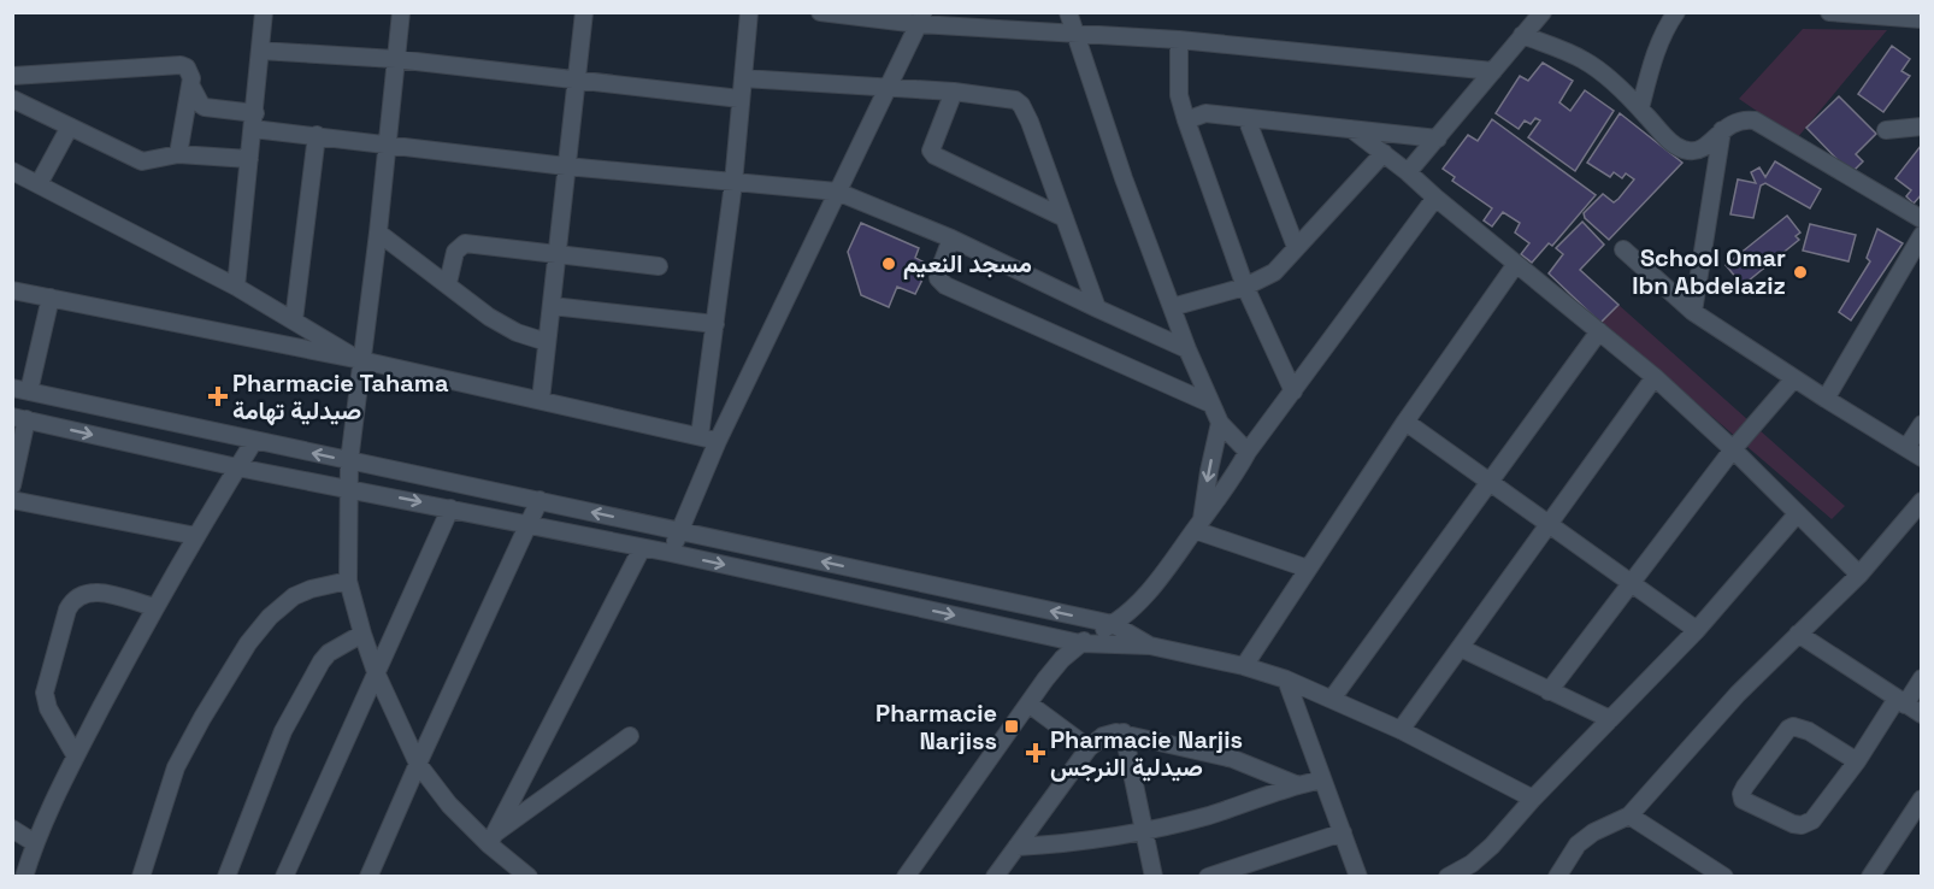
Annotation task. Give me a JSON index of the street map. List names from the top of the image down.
{
  "places": {
    "other": ["مسجد النعيم", "School Omar Ibn Abdelaziz"],
    "health": ["Pharmacie Tahama صيدلية تهامة", "Pharmacie Narjis صيدلية النرجس"],
    "transit": ["Pharmacie Narjiss"]
  }
}
